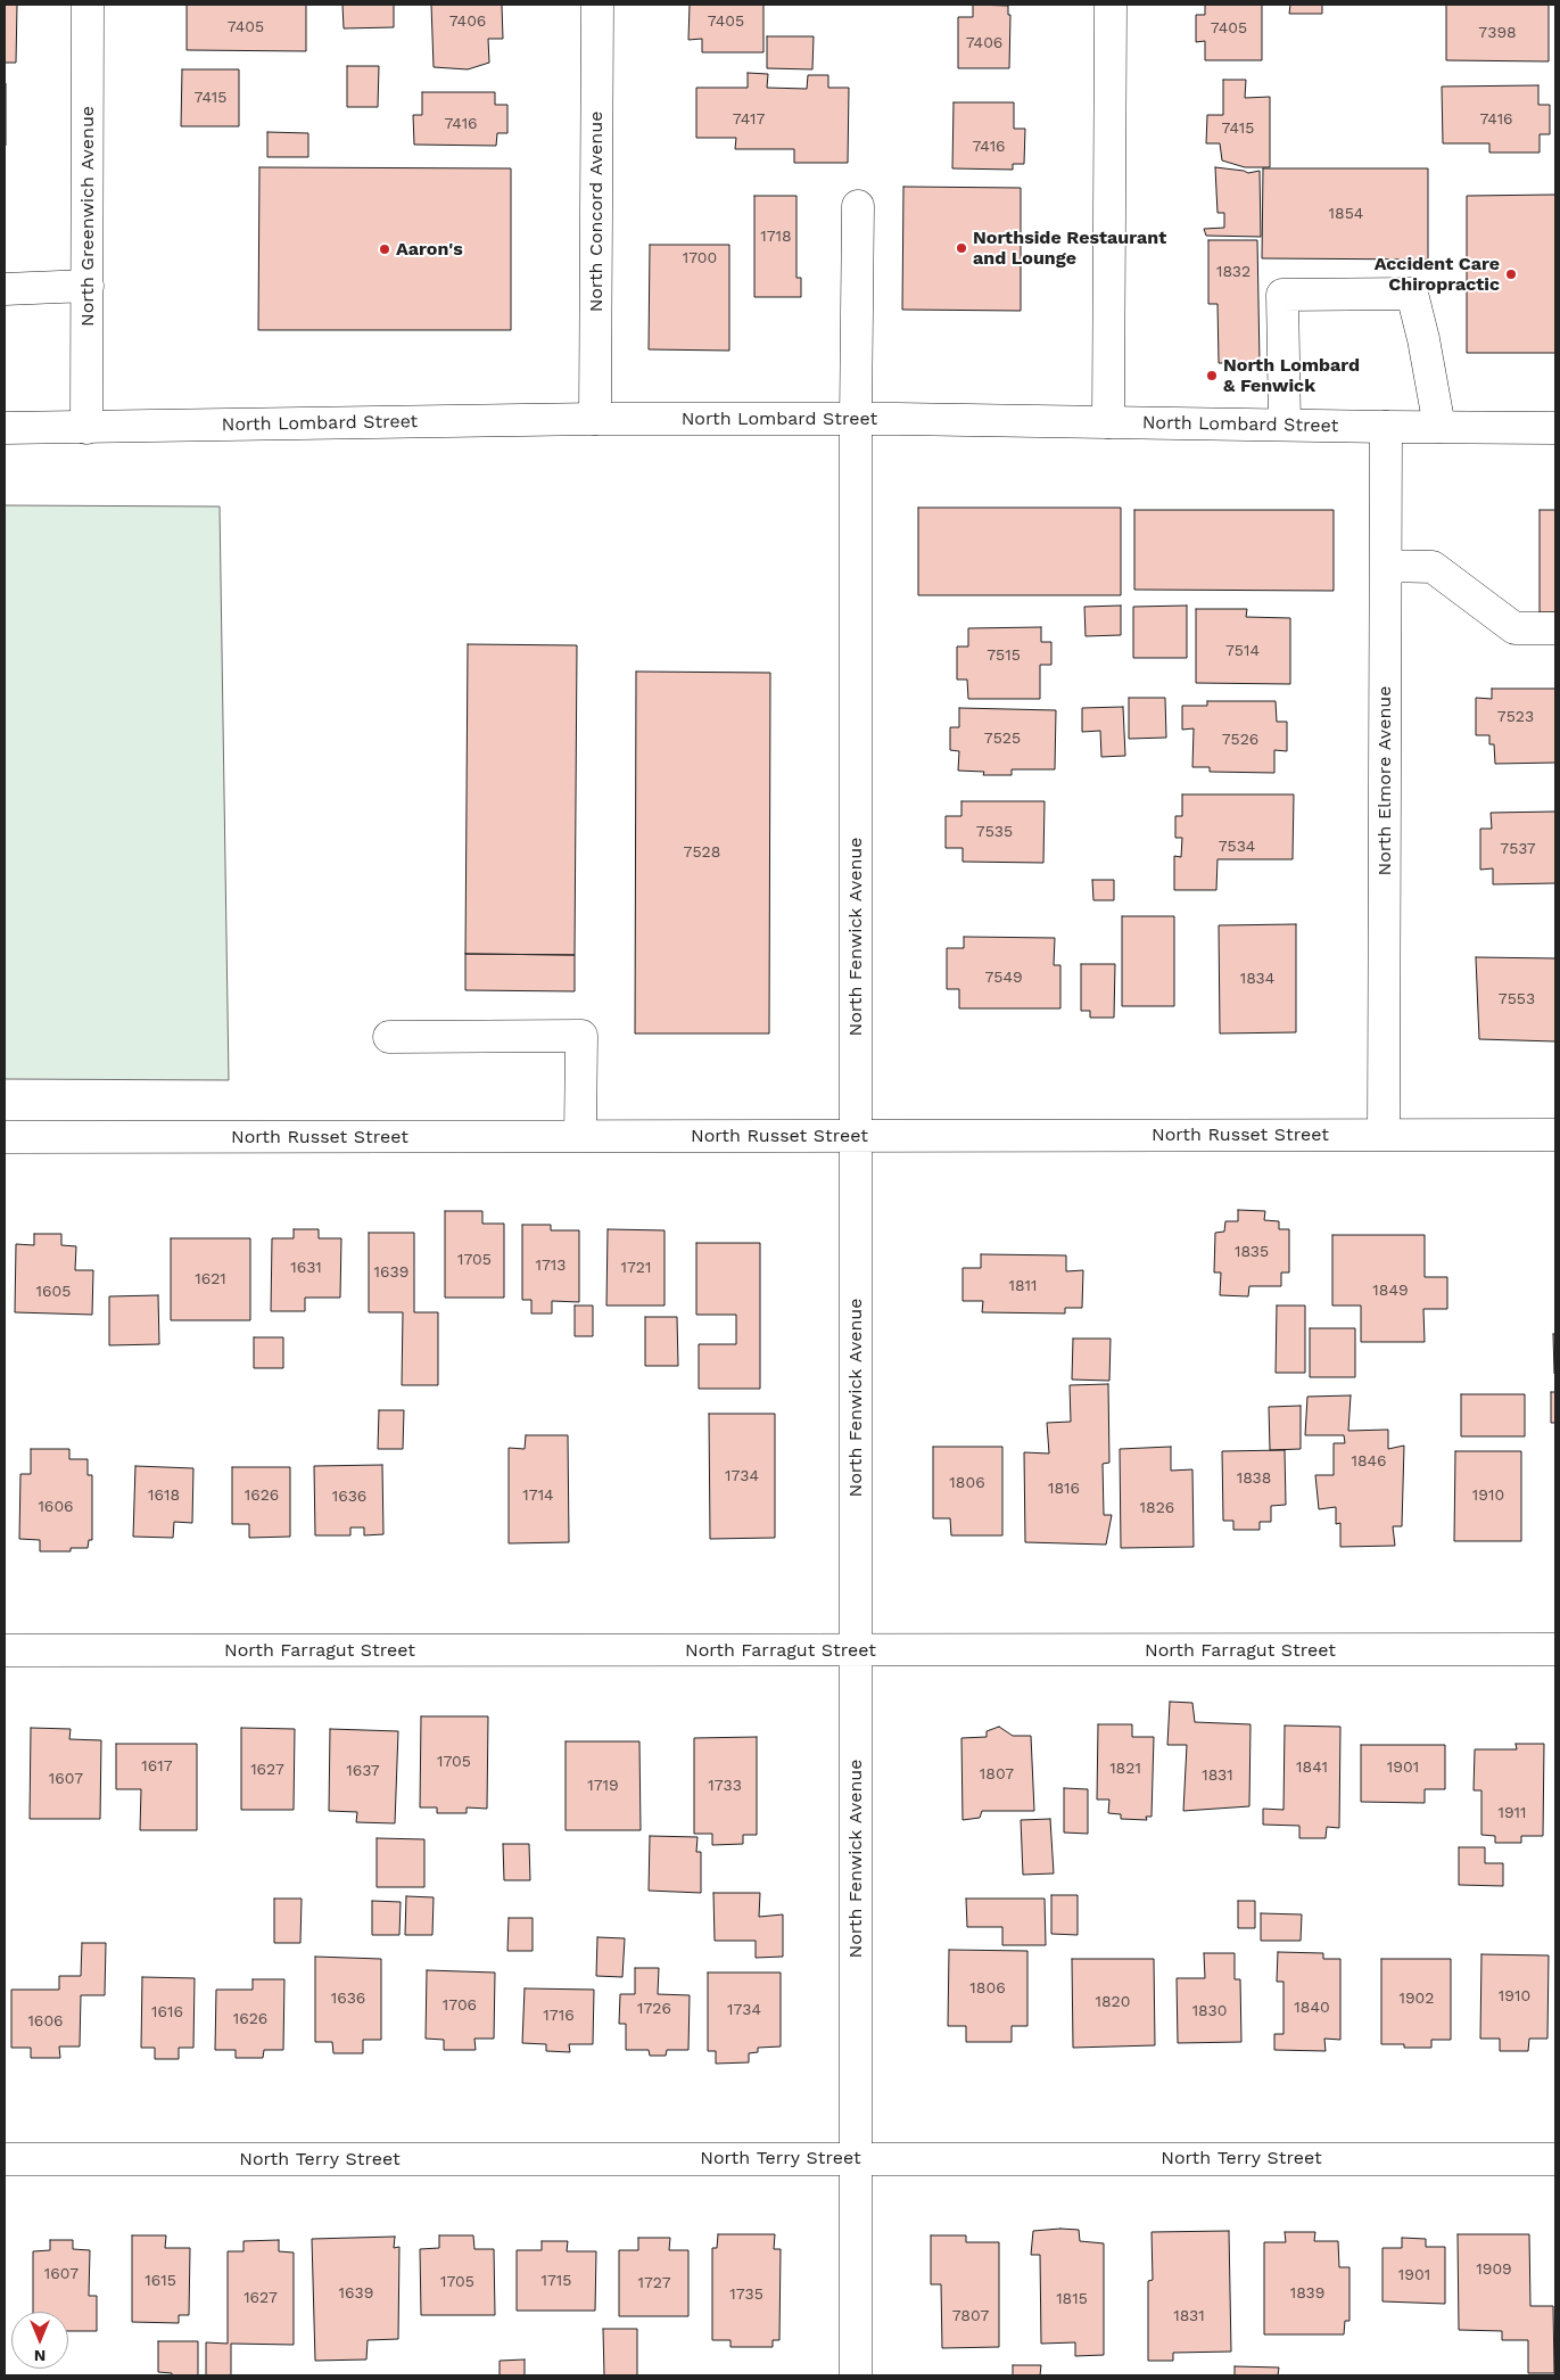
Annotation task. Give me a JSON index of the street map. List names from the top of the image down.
{
  "streets": {
    "street": [
      "North Concord Avenue",
      "North Greenwich Avenue",
      "North Lombard Street",
      "North Elmore Avenue",
      "North Fenwick Avenue",
      "North Russet Street",
      "North Farragut Street",
      "North Terry Street"
    ]
  },
  "crossings": [
    ["North Concord Avenue", "North Lombard Street"],
    ["North Greenwich Avenue", "North Lombard Street"],
    ["North Lombard Street", "North Elmore Avenue"],
    ["North Lombard Street", "North Fenwick Avenue"],
    ["North Elmore Avenue", "North Russet Street"],
    ["North Fenwick Avenue", "North Russet Street"],
    ["North Fenwick Avenue", "North Farragut Street"],
    ["North Fenwick Avenue", "North Terry Street"]
  ],
  "places": [
    "Northside Restaurant and Lounge",
    "Aaron's",
    "Accident Care Chiropractic",
    "North Lombard & Fenwick"
  ],
  "house_numbers": [
    "7406",
    "7405",
    "7405",
    "7405",
    "7398",
    "7406",
    "7415",
    "7417",
    "7416",
    "7416",
    "7415",
    "7416",
    "1854",
    "1718",
    "1700",
    "1832",
    "7514",
    "7515",
    "7523",
    "7525",
    "7526",
    "7535",
    "7534",
    "7537",
    "7528",
    "7549",
    "1834",
    "7553",
    "1835",
    "1705",
    "1713",
    "1631",
    "1721",
    "1639",
    "1621",
    "1811",
    "1849",
    "1605",
    "1846",
    "1734",
    "1838",
    "1806",
    "1816",
    "1618",
    "1626",
    "1714",
    "1910",
    "1636",
    "1606",
    "1826",
    "1705",
    "1617",
    "1841",
    "1901",
    "1821",
    "1627",
    "1637",
    "1807",
    "1831",
    "1607",
    "1719",
    "1733",
    "1911",
    "1806",
    "1910",
    "1636",
    "1902",
    "1820",
    "1706",
    "1840",
    "1726",
    "1734",
    "1830",
    "1616",
    "1716",
    "1626",
    "1606",
    "1909",
    "1607",
    "1901",
    "1615",
    "1715",
    "1705",
    "1727",
    "1639",
    "1839",
    "1735",
    "1627",
    "1815",
    "7807",
    "1831"
  ],
  "north": "bottom"
}
